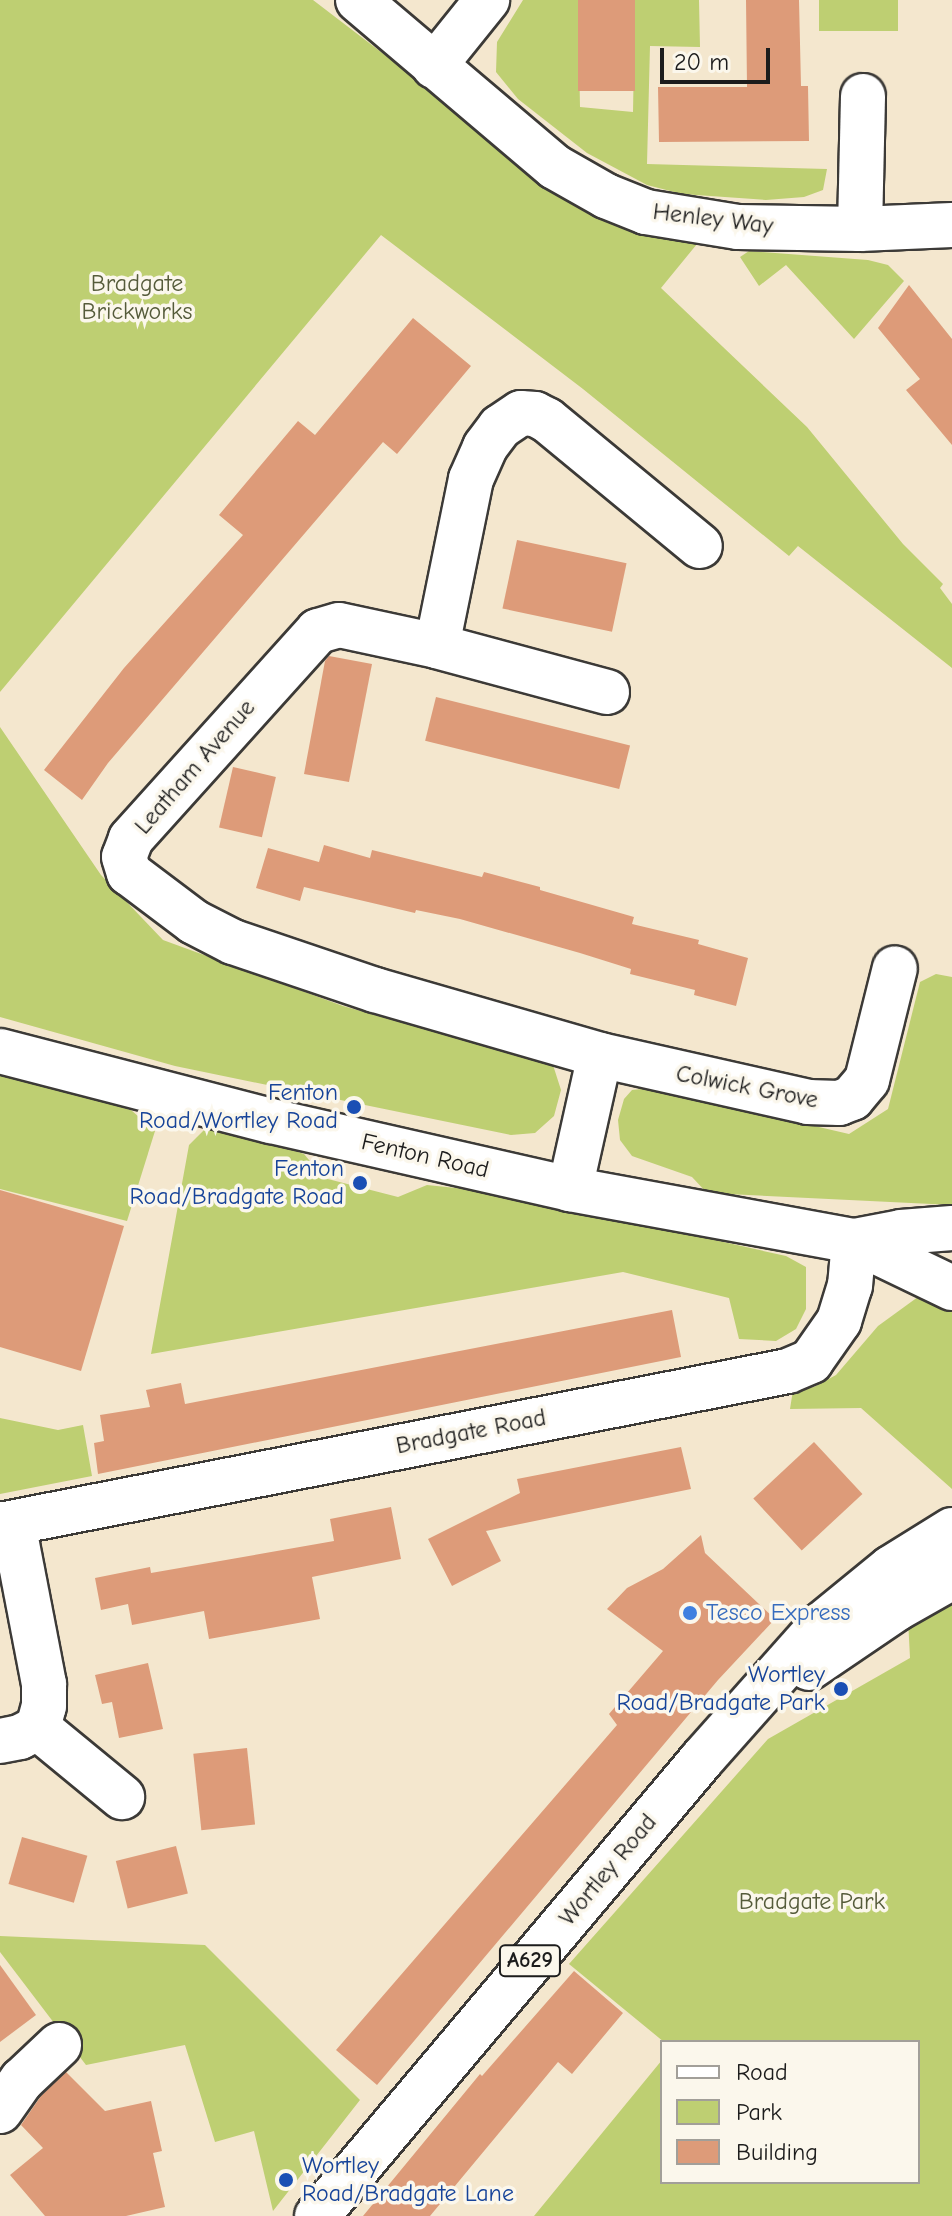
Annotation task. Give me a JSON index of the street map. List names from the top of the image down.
{
  "streets": {
    "street": [
      "Henley Way",
      "Leatham Avenue",
      "Colwick Grove",
      "Fenton Road",
      "Bradgate Road",
      "Wortley Road",
      "A629"
    ]
  },
  "crossings": [
    ["Leatham Avenue", "Colwick Grove"],
    ["Fenton Road", "Bradgate Road"]
  ],
  "parks": ["Bradgate Brickworks", "Bradgate Park"],
  "places": [
    "Fenton Road/Wortley Road",
    "Fenton Road/Bradgate Road",
    "Tesco Express",
    "Wortley Road/Bradgate Park",
    "Wortley Road/Bradgate Lane"
  ],
  "legend": ["Road", "Park", "Building"],
  "scale_bar": "20 m"
}
